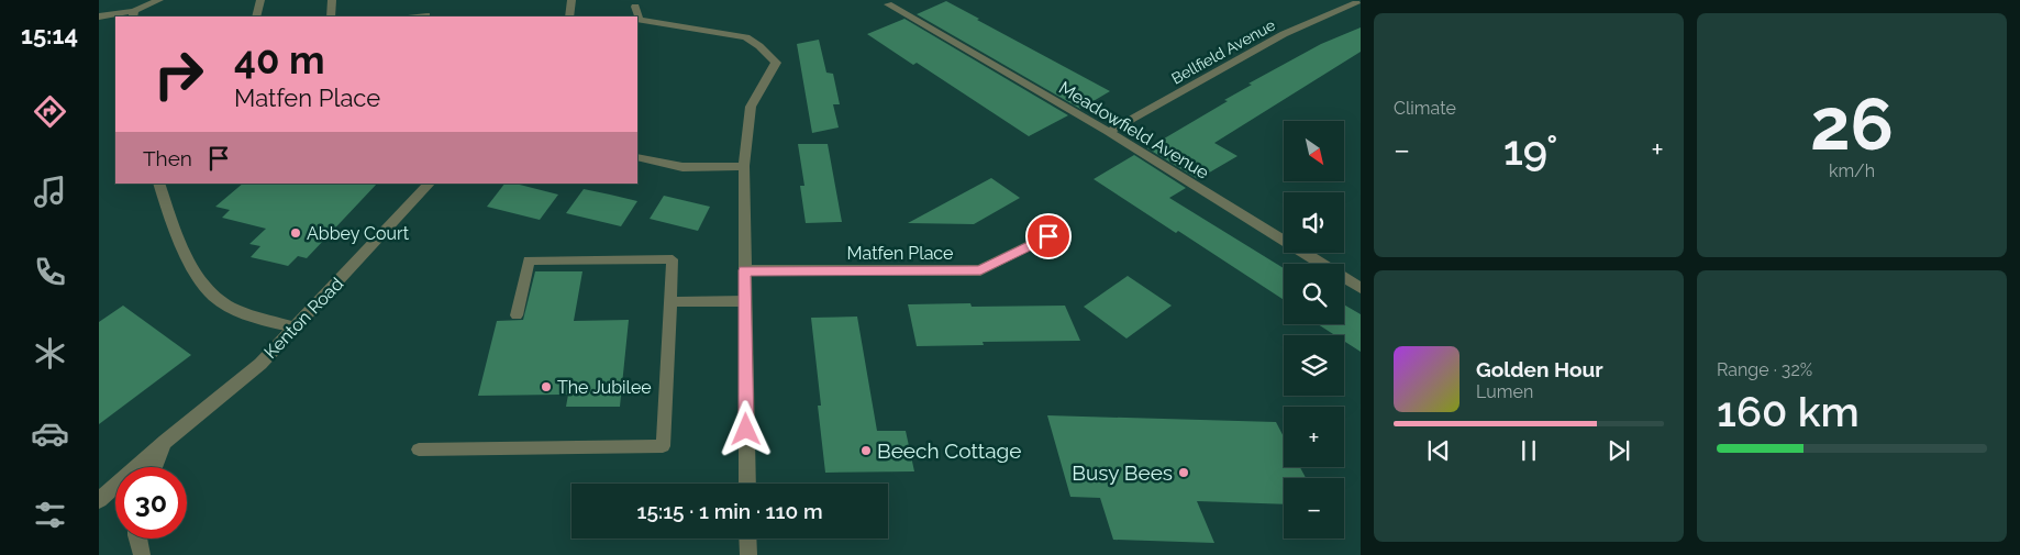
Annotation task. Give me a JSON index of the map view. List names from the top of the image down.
{
  "streets": {
    "street": [
      "Bellfield Avenue",
      "Meadowfield Avenue",
      "Matfen Place",
      "Kenton Road"
    ]
  },
  "crossings": [
    ["Bellfield Avenue", "Meadowfield Avenue"]
  ],
  "places": [
    "Abbey Court",
    "The Jubilee",
    "Beech Cottage",
    "Busy Bees"
  ],
  "north": "bottom right",
  "page": {
    "tabs": "15:14",
    "tile": [
      "Climate",
      ["26", "km/h"],
      ["Range · 32%", "160 km"]
    ],
    "turn": ["40 m", "Matfen Place"],
    "map_buttons": ["+", "−"],
    "heat": ["−", "19°", "+"],
    "then": "Then",
    "song": ["Golden Hour", "Lumen"],
    "limit": "30",
    "trip": "15:15 · 1 min · 110 m"
  }
}
